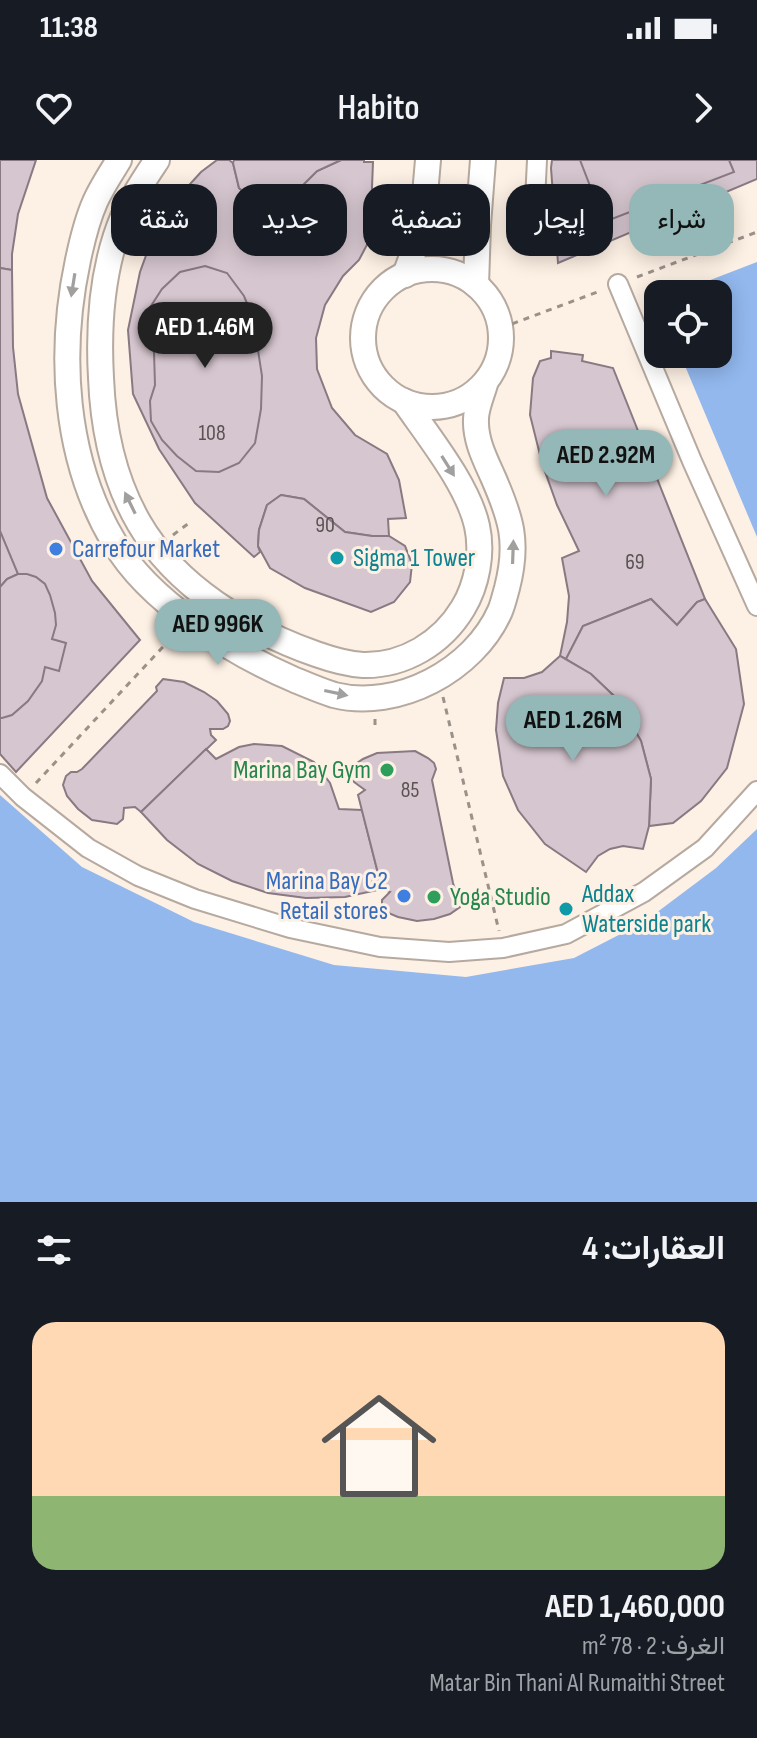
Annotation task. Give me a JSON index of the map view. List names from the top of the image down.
{
  "places": [
    "Carrefour Market",
    "Sigma 1 Tower",
    "Marina Bay Gym",
    "Marina Bay C2 Retail stores",
    "Yoga Studio",
    "Addax Waterside park"
  ],
  "house_numbers": [
    "108",
    "90",
    "69",
    "85"
  ],
  "page": {
    "status": "11:38",
    "header": "Habito",
    "chip": [
      "شراء",
      "إيجار",
      "تصفية",
      "جديد",
      "شقة"
    ],
    "price": [
      "AED 1.46M",
      "AED 2.92M",
      "AED 996K",
      "AED 1.26M"
    ],
    "heading": "العقارات: 4",
    "list": [
      {
        "name": "AED 1,460,000",
        "note": "الغرف: 2 · 78 m² · Matar Bin Thani Al Rumaithi Street"
      }
    ]
  }
}
